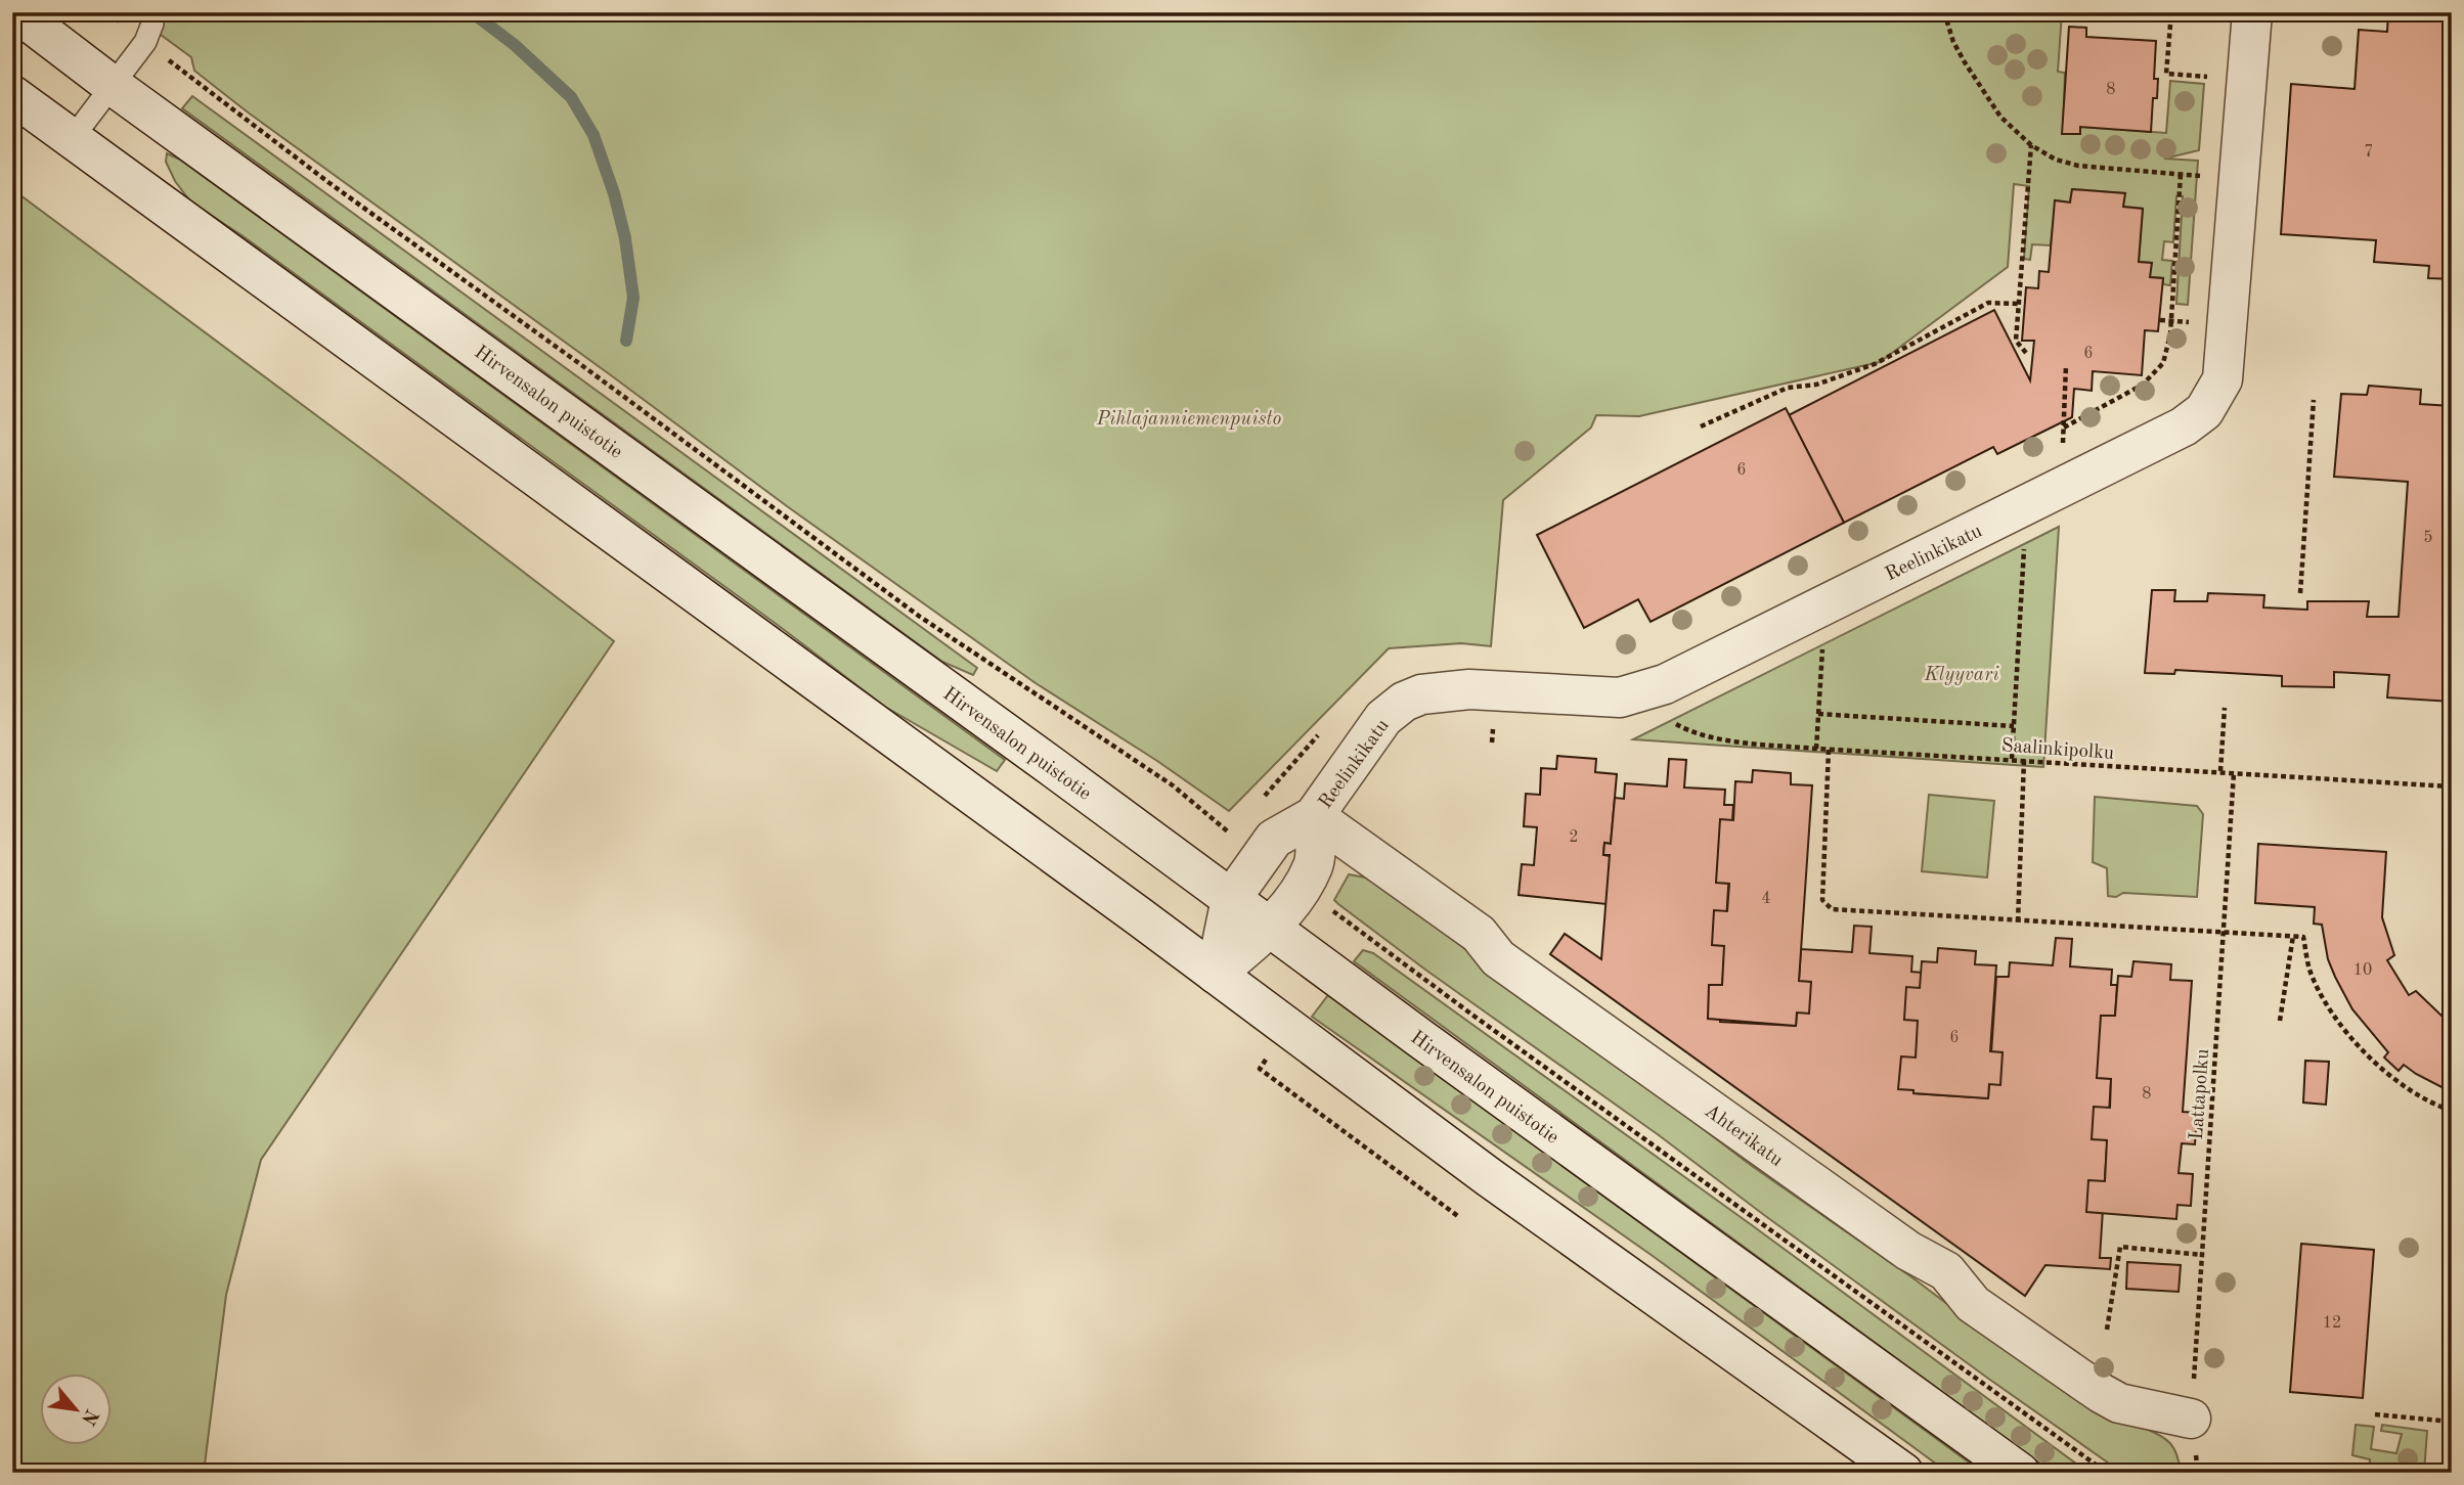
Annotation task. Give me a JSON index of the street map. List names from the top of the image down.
{
  "streets": {
    "main road": ["Hirvensalon puistotie", "Reelinkikatu", "Ahterikatu"],
    "path": ["Saalinkipolku", "Lattapolku"]
  },
  "crossings": [
    ["Hirvensalon puistotie", "Reelinkikatu"],
    ["Reelinkikatu", "Ahterikatu"],
    ["Saalinkipolku", "Lattapolku"],
    ["Lattapolku", "Ahterikatu"]
  ],
  "parks": ["Pihlajanniemenpuisto", "Klyyvari"],
  "house_numbers": [
    "8",
    "7",
    "6",
    "6",
    "5",
    "2",
    "4",
    "10",
    "6",
    "8",
    "12"
  ],
  "north": "bottom right"
}
